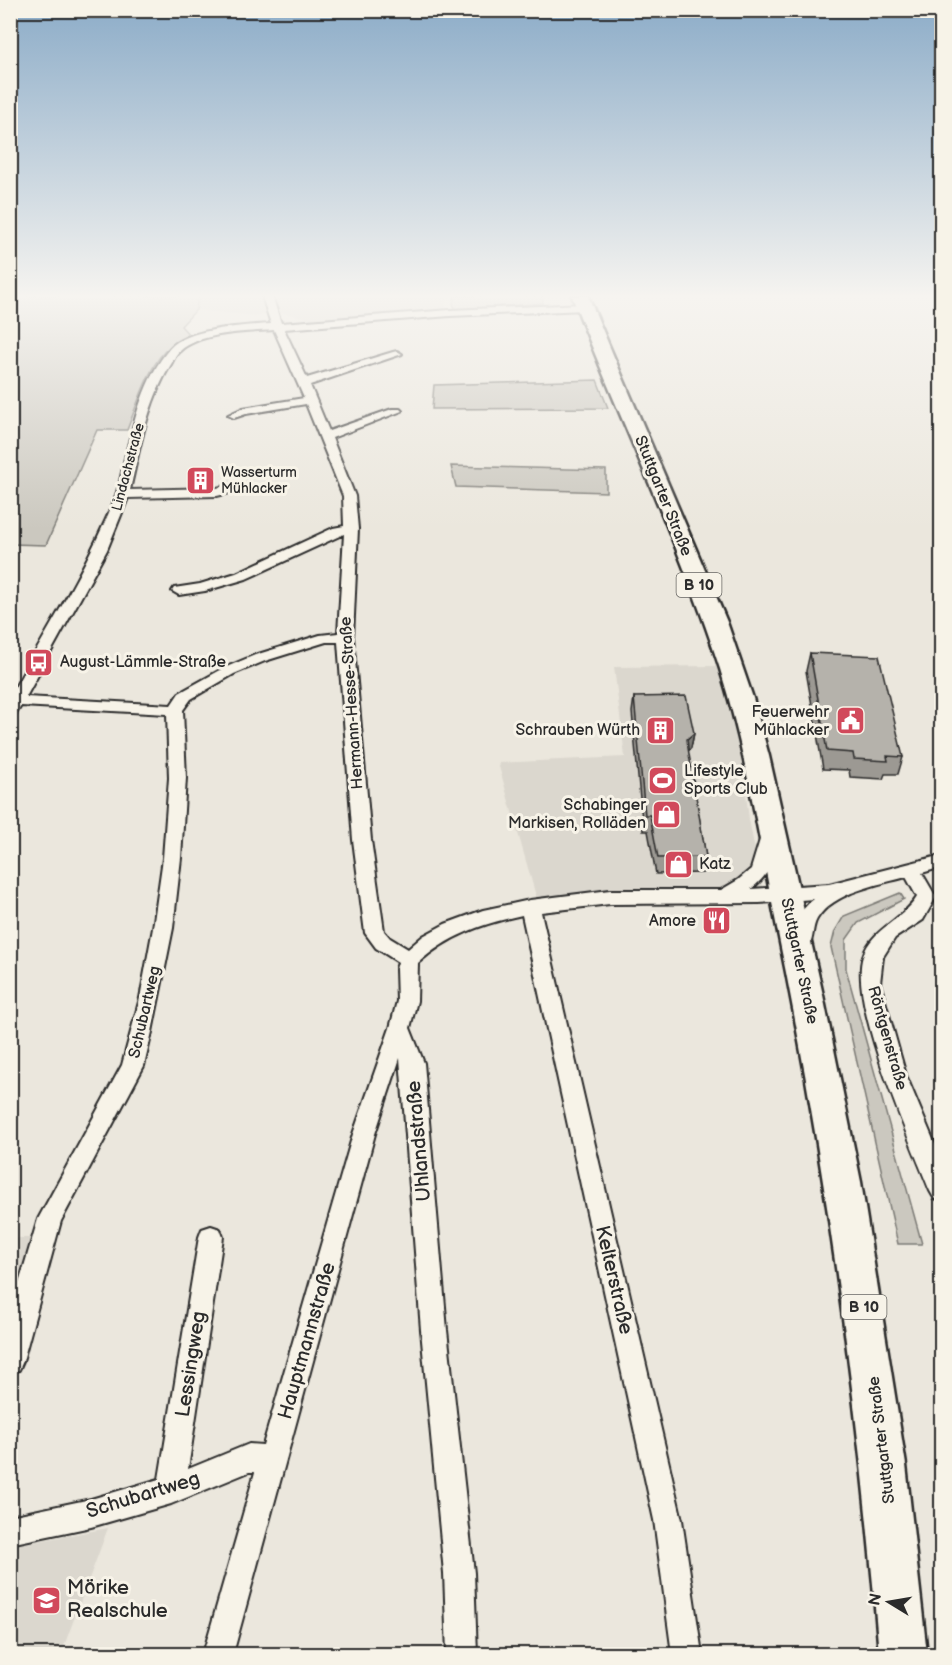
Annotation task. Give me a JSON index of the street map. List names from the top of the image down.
{
  "streets": {
    "main road": ["Stuttgarter Straße", "B 10"],
    "street": [
      "Lindachstraße",
      "Hermann-Hesse-Straße",
      "Schubartweg",
      "Röntgenstraße",
      "Uhlandstraße",
      "Kelterstraße",
      "Hauptmannstraße",
      "Lessingweg"
    ]
  },
  "crossings": [
    ["Schubartweg", "Hauptmannstraße"],
    ["Schubartweg", "Lessingweg"],
    ["Uhlandstraße", "Hauptmannstraße"]
  ],
  "places": {
    "building": ["Wasserturm Mühlacker", "Schrauben Würth"],
    "bus stop": ["August-Lämmle-Straße"],
    "public building": ["Feuerwehr Mühlacker"],
    "sports": ["Lifestyle Sports Club"],
    "shop": ["Schabinger Markisen, Rolläden", "Katz"],
    "restaurant": ["Amore"],
    "school or university": ["Mörike Realschule"]
  },
  "north": "left"
}
